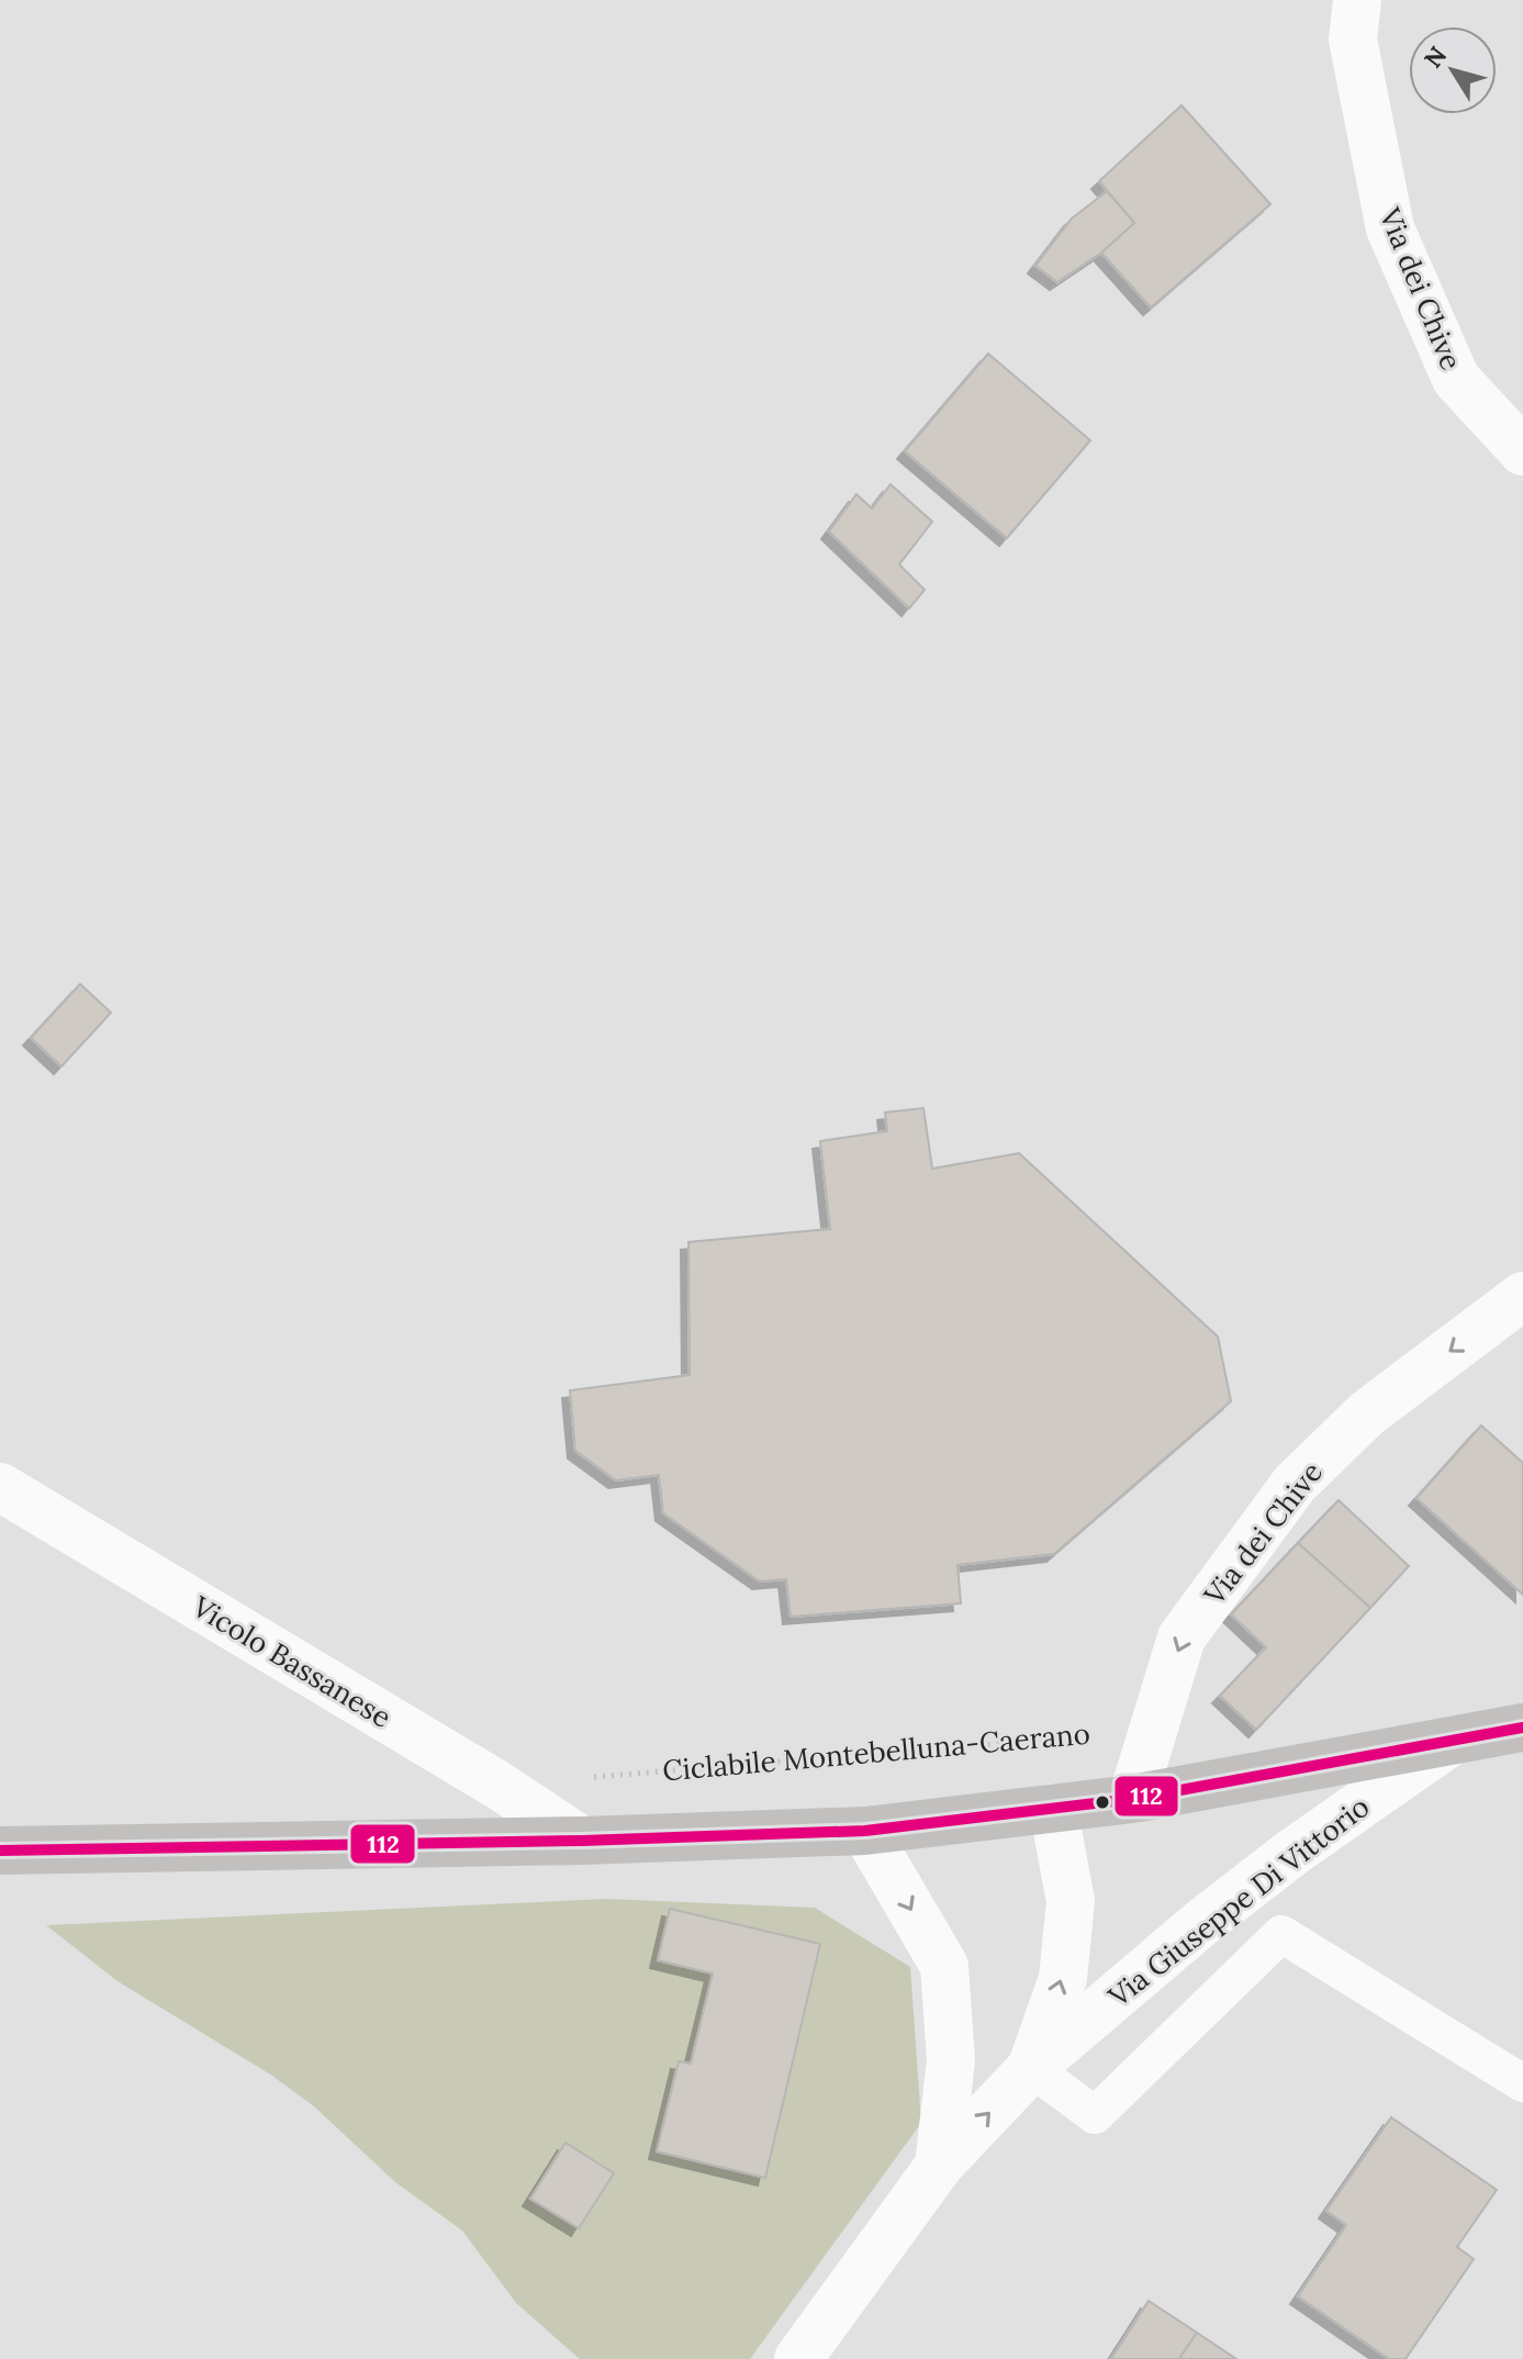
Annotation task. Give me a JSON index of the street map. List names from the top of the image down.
{
  "streets": {
    "street": ["Via dei Chive", "Vicolo Bassanese", "Via Giuseppe Di Vittorio"],
    "path": ["Ciclabile Montebelluna-Caerano"]
  },
  "crossings": [
    ["Via dei Chive", "Ciclabile Montebelluna-Caerano"]
  ],
  "one_way": ["Via dei Chive"],
  "lines": ["transit line 112"],
  "north": "top left"
}
